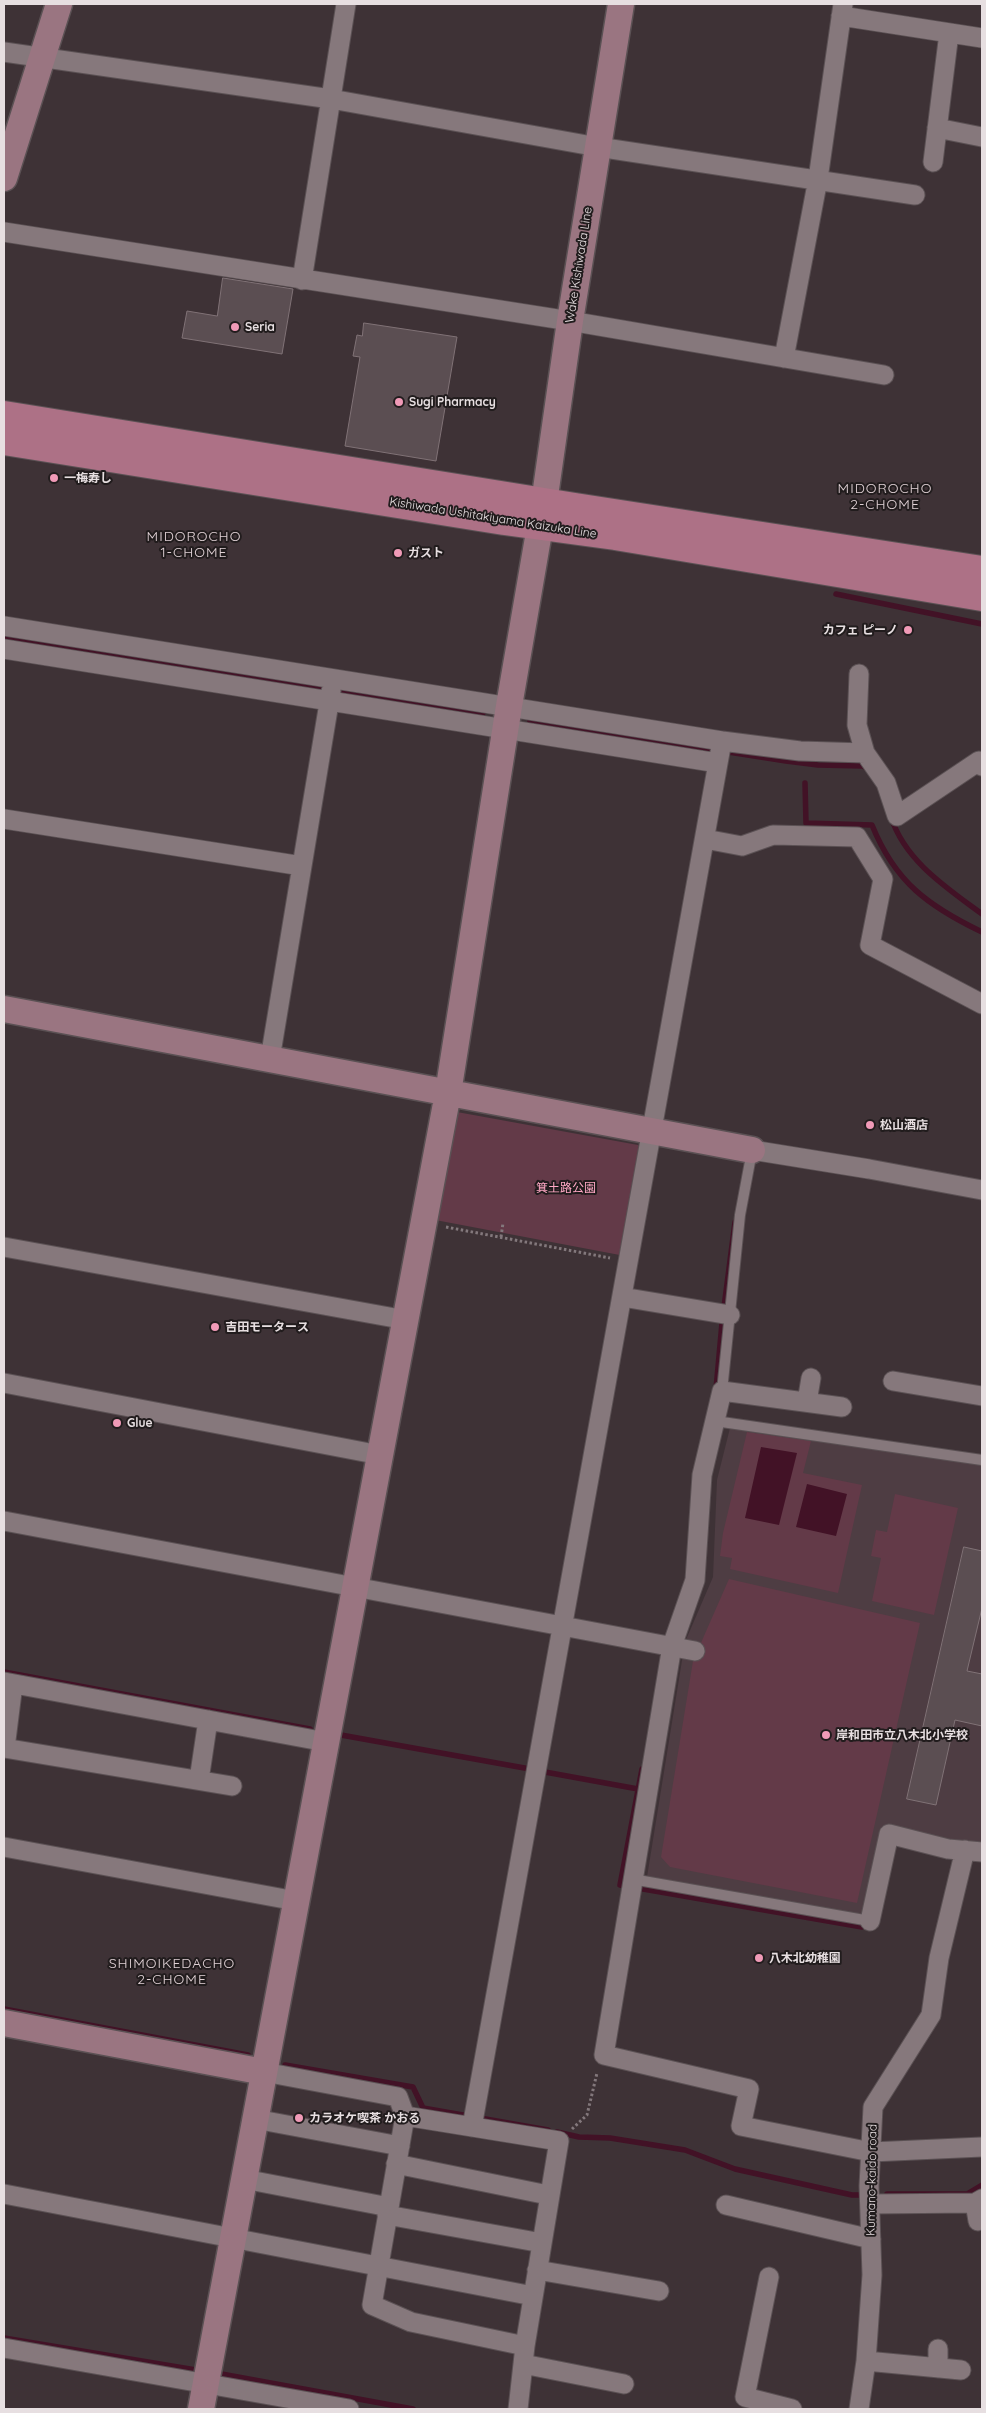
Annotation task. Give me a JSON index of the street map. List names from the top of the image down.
{
  "streets": {
    "main road": ["Kishiwada Ushitakiyama Kaizuka Line"],
    "street": ["Wake Kishiwada Line", "Kumano-kaido road"]
  },
  "crossings": [
    ["Wake Kishiwada Line", "Kishiwada Ushitakiyama Kaizuka Line"]
  ],
  "districts": ["MIDOROCHO 2-CHOME", "MIDOROCHO 1-CHOME", "SHIMOIKEDACHO 2-CHOME"],
  "parks": ["箕土路公園"],
  "places": [
    "Seria",
    "Sugi Pharmacy",
    "一梅寿し",
    "ガスト",
    "カフェ ピーノ",
    "松山酒店",
    "吉田モータース",
    "Glue",
    "岸和田市立八木北小学校",
    "八木北幼稚園",
    "カラオケ喫茶 かおる"
  ]
}
